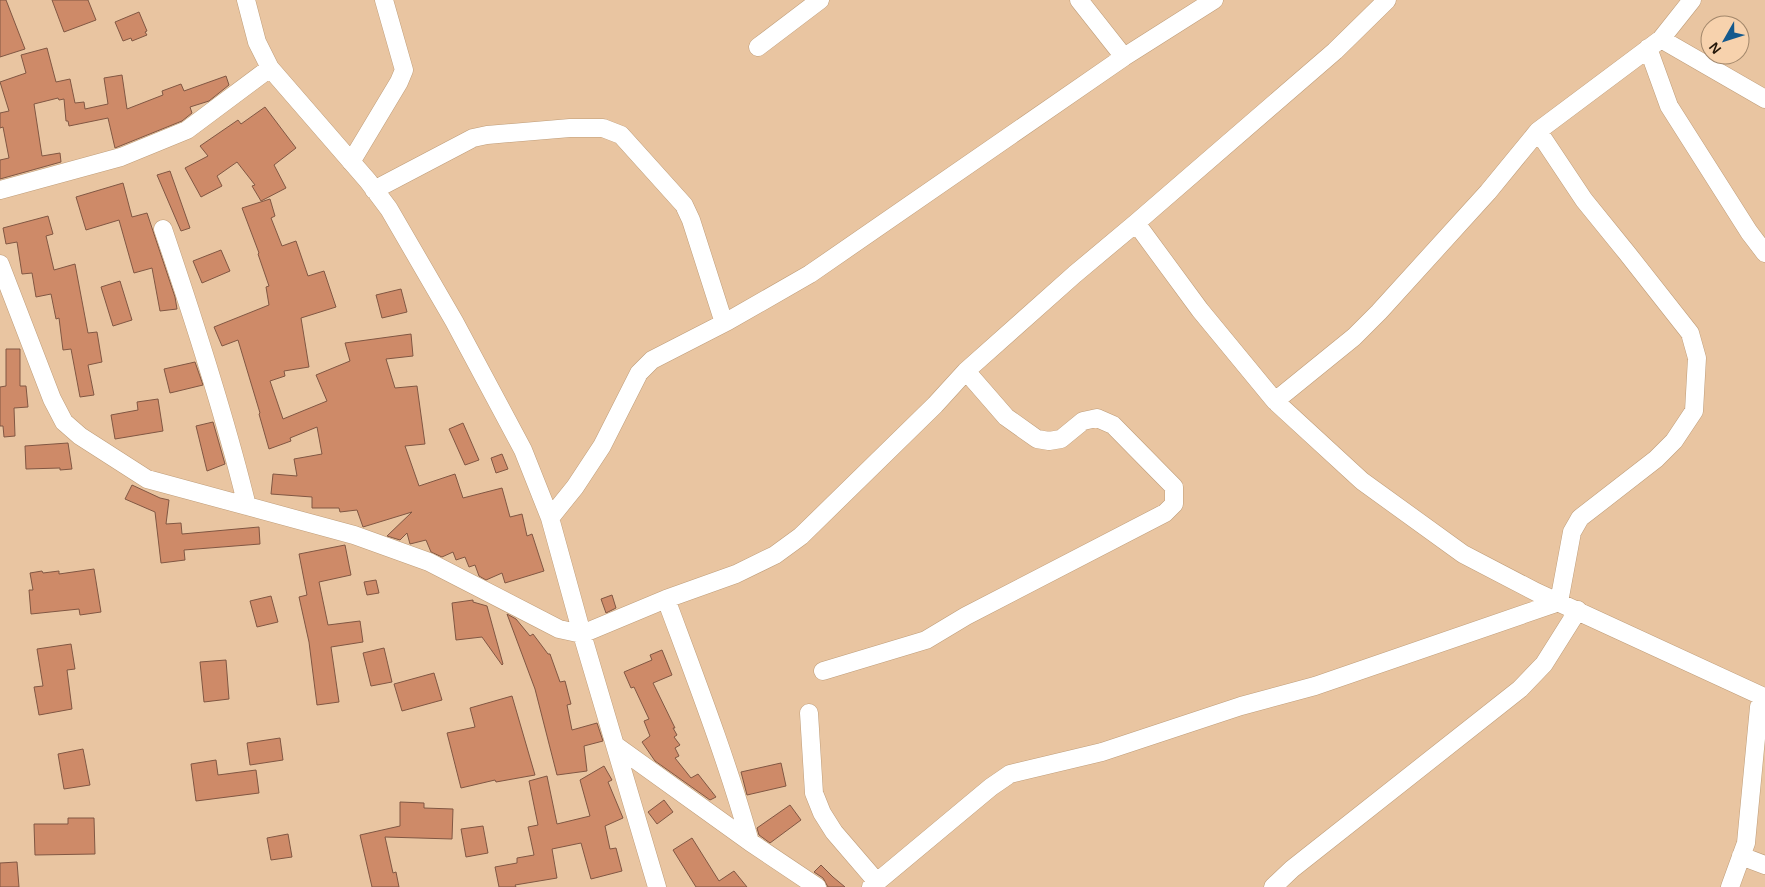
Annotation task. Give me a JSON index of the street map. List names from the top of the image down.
{
  "north": "bottom left"
}
